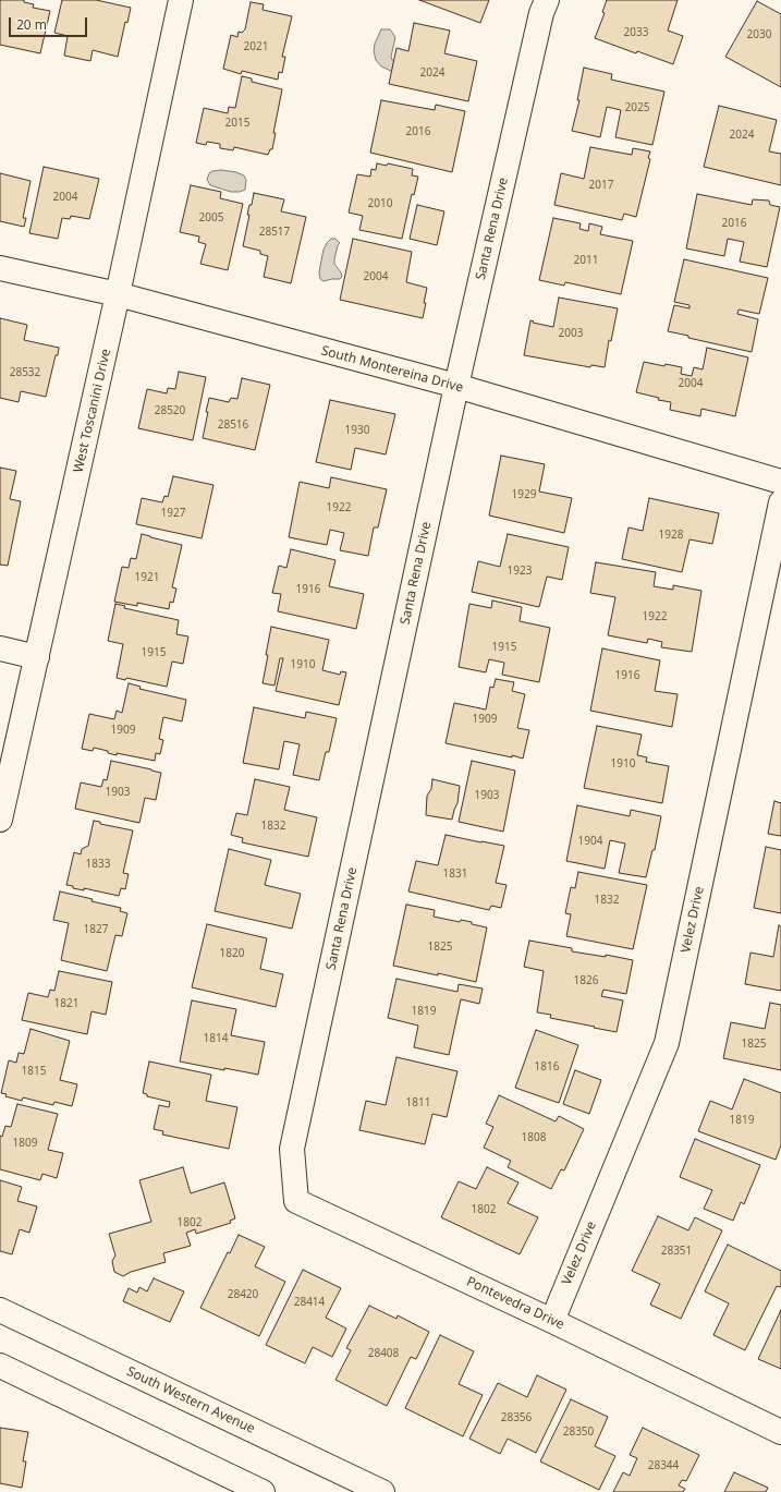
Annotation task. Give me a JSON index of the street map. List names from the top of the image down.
{
  "streets": {
    "street": [
      "Santa Rena Drive",
      "South Montereina Drive",
      "West Toscanini Drive",
      "Velez Drive",
      "Pontevedra Drive",
      "South Western Avenue"
    ]
  },
  "crossings": [
    ["Santa Rena Drive", "South Montereina Drive"],
    ["Santa Rena Drive", "Pontevedra Drive"],
    ["South Montereina Drive", "West Toscanini Drive"],
    ["Velez Drive", "Pontevedra Drive"]
  ],
  "house_numbers": [
    "2033",
    "2030",
    "2021",
    "2024",
    "2025",
    "2015",
    "2016",
    "2024",
    "2017",
    "2004",
    "2010",
    "2005",
    "2016",
    "28517",
    "2011",
    "2004",
    "2003",
    "28532",
    "2004",
    "28520",
    "28516",
    "1930",
    "1929",
    "1922",
    "1927",
    "1928",
    "1923",
    "1921",
    "1916",
    "1922",
    "1915",
    "1915",
    "1910",
    "1916",
    "1909",
    "1909",
    "1910",
    "1903",
    "1903",
    "1832",
    "1904",
    "1833",
    "1831",
    "1832",
    "1827",
    "1825",
    "1820",
    "1826",
    "1821",
    "1819",
    "1814",
    "1825",
    "1816",
    "1815",
    "1811",
    "1819",
    "1808",
    "1809",
    "1802",
    "1802",
    "28351",
    "28420",
    "28414",
    "28408",
    "28356",
    "28350",
    "28344"
  ],
  "scale_bar": "20 m"
}
